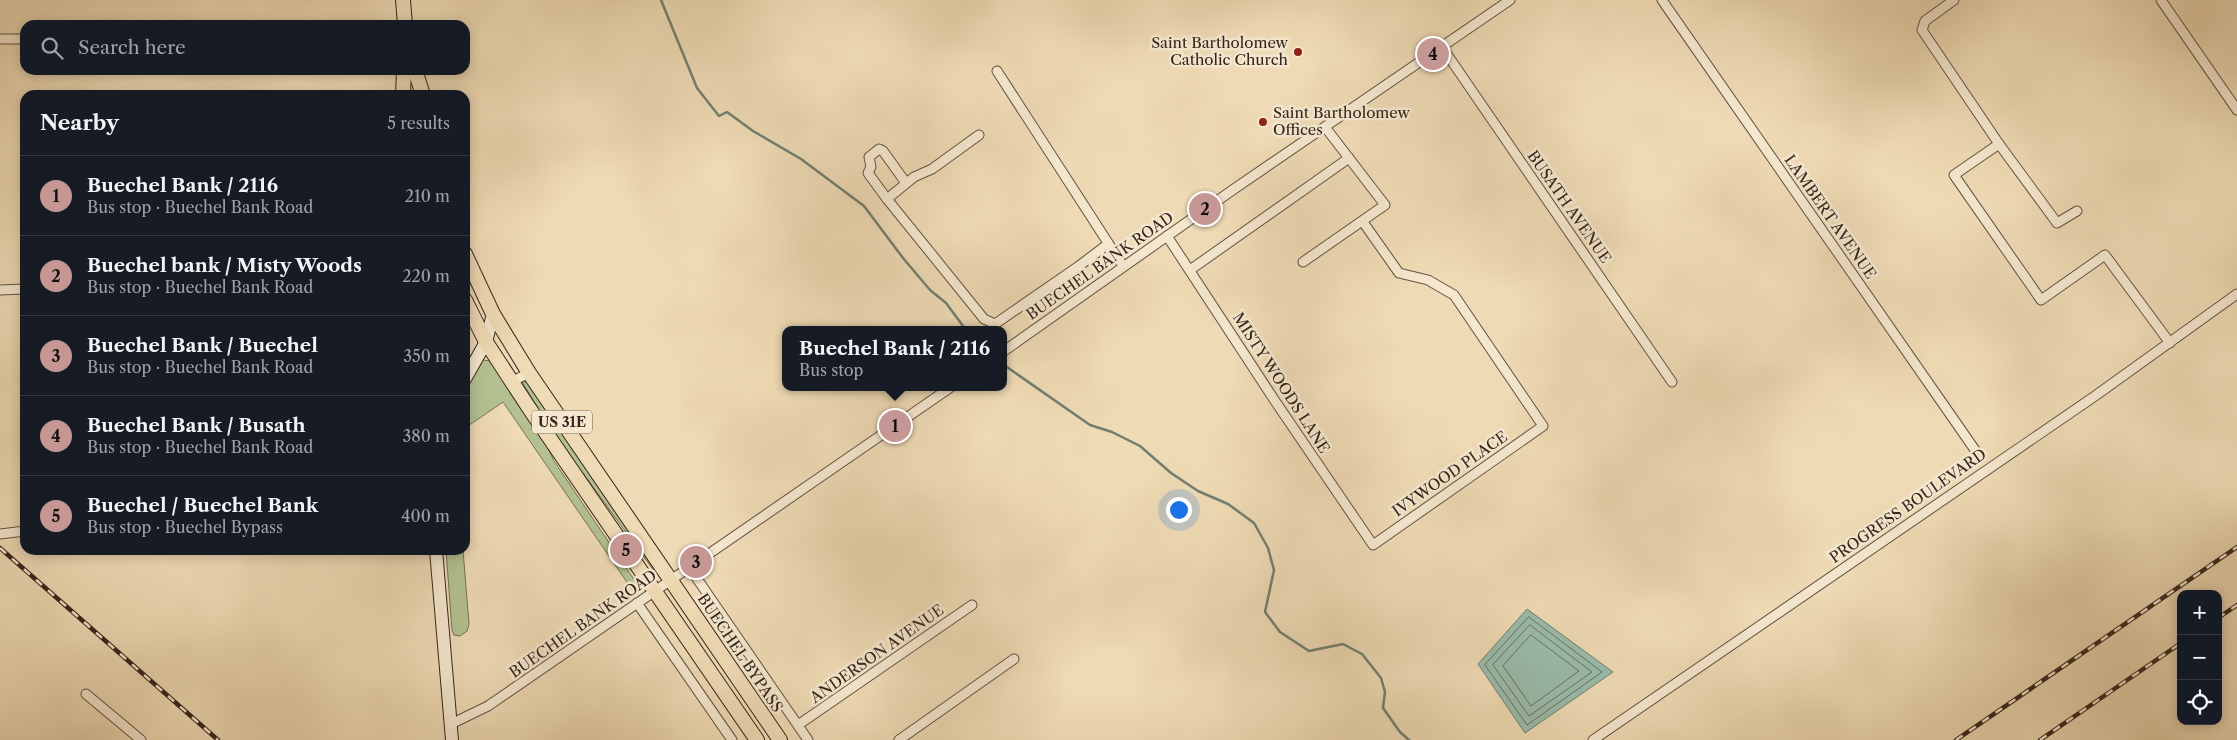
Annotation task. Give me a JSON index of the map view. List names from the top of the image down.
{
  "streets": {
    "main road": ["US 31E", "BUECHEL BYPASS"],
    "street": [
      "BUSATH AVENUE",
      "LAMBERT AVENUE",
      "BUECHEL BANK ROAD",
      "MISTY WOODS LANE",
      "IVYWOOD PLACE",
      "PROGRESS BOULEVARD",
      "ANDERSON AVENUE"
    ]
  },
  "crossings": [
    ["BUSATH AVENUE", "BUECHEL BANK ROAD"],
    ["BUECHEL BANK ROAD", "MISTY WOODS LANE"],
    ["BUECHEL BANK ROAD", "BUECHEL BYPASS"],
    ["MISTY WOODS LANE", "IVYWOOD PLACE"]
  ],
  "places": ["Saint Bartholomew Catholic Church", "Saint Bartholomew Offices"],
  "page": {
    "search": "Search here",
    "pins": [
      "4",
      "2",
      "1",
      "5",
      "3"
    ],
    "heading": ["Nearby", "5 results"],
    "list": [
      {
        "mark": "1",
        "name": "Buechel Bank / 2116",
        "note": "Bus stop · Buechel Bank Road",
        "value": "210 m"
      },
      {
        "mark": "2",
        "name": "Buechel bank / Misty Woods",
        "note": "Bus stop · Buechel Bank Road",
        "value": "220 m"
      },
      {
        "mark": "3",
        "name": "Buechel Bank / Buechel",
        "note": "Bus stop · Buechel Bank Road",
        "value": "350 m"
      },
      {
        "mark": "4",
        "name": "Buechel Bank / Busath",
        "note": "Bus stop · Buechel Bank Road",
        "value": "380 m"
      },
      {
        "mark": "5",
        "name": "Buechel / Buechel Bank",
        "note": "Bus stop · Buechel Bypass",
        "value": "400 m"
      }
    ],
    "popup": ["Buechel Bank / 2116", "Bus stop"],
    "map_buttons": ["+", "−"]
  }
}
